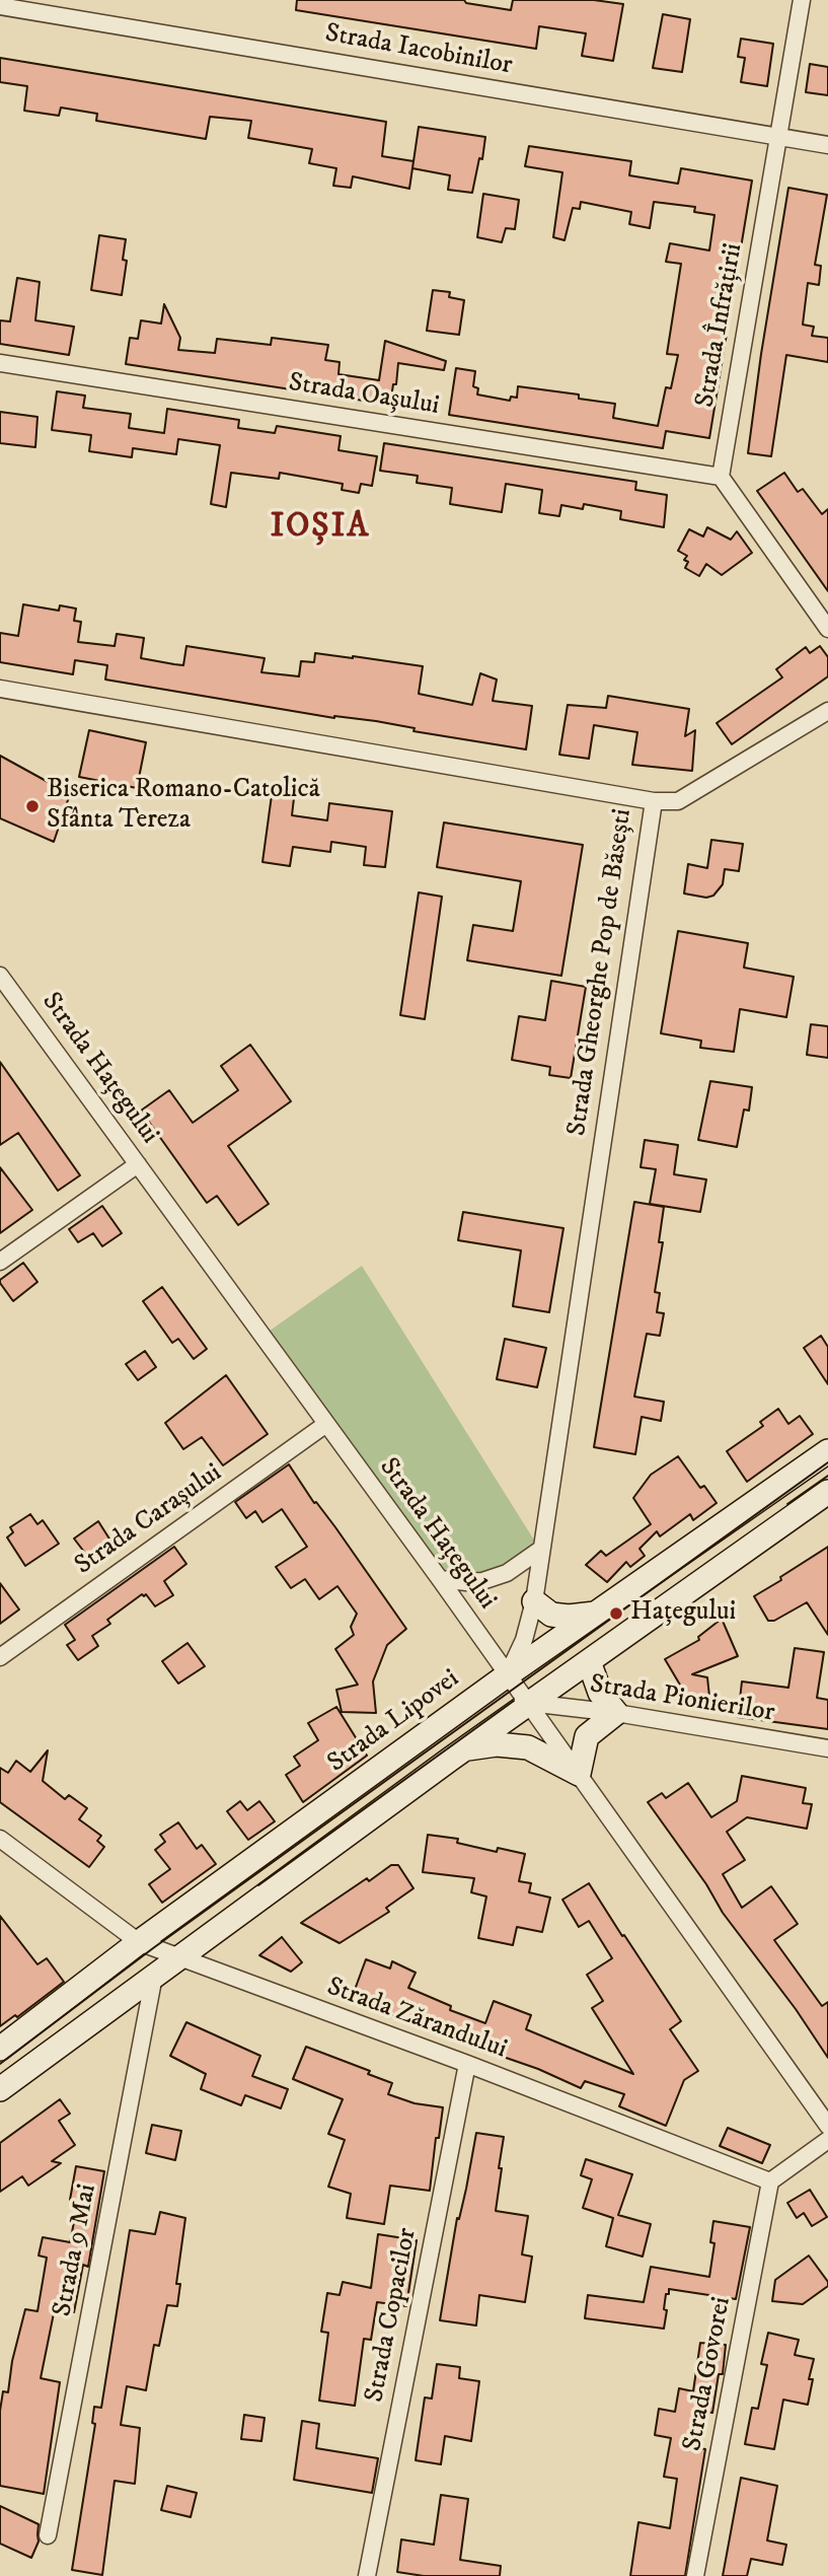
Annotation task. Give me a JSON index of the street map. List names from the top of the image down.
{
  "streets": {
    "street": [
      "Strada Iacobinilor",
      "Strada Înfrățirii",
      "Strada Oașului",
      "Strada Gheorghe Pop de Băsești",
      "Strada Hațegului",
      "Strada Carașului",
      "Strada Pionierilor",
      "Strada Lipovei",
      "Strada Zărandului",
      "Strada 9 Mai",
      "Strada Copacilor",
      "Strada Govorei"
    ]
  },
  "crossings": [
    ["Strada Iacobinilor", "Strada Înfrățirii"],
    ["Strada Înfrățirii", "Strada Oașului"],
    ["Strada Gheorghe Pop de Băsești", "Strada Hațegului"],
    ["Strada Gheorghe Pop de Băsești", "Strada Lipovei"],
    ["Strada Hațegului", "Strada Carașului"],
    ["Strada Hațegului", "Strada Pionierilor"],
    ["Strada Hațegului", "Strada Lipovei"],
    ["Strada Lipovei", "Strada Zărandului"],
    ["Strada Zărandului", "Strada Copacilor"],
    ["Strada Zărandului", "Strada Govorei"]
  ],
  "districts": ["IOȘIA"],
  "places": ["Biserica Romano-Catolică Sfânta Tereza", "Hațegului"]
}
